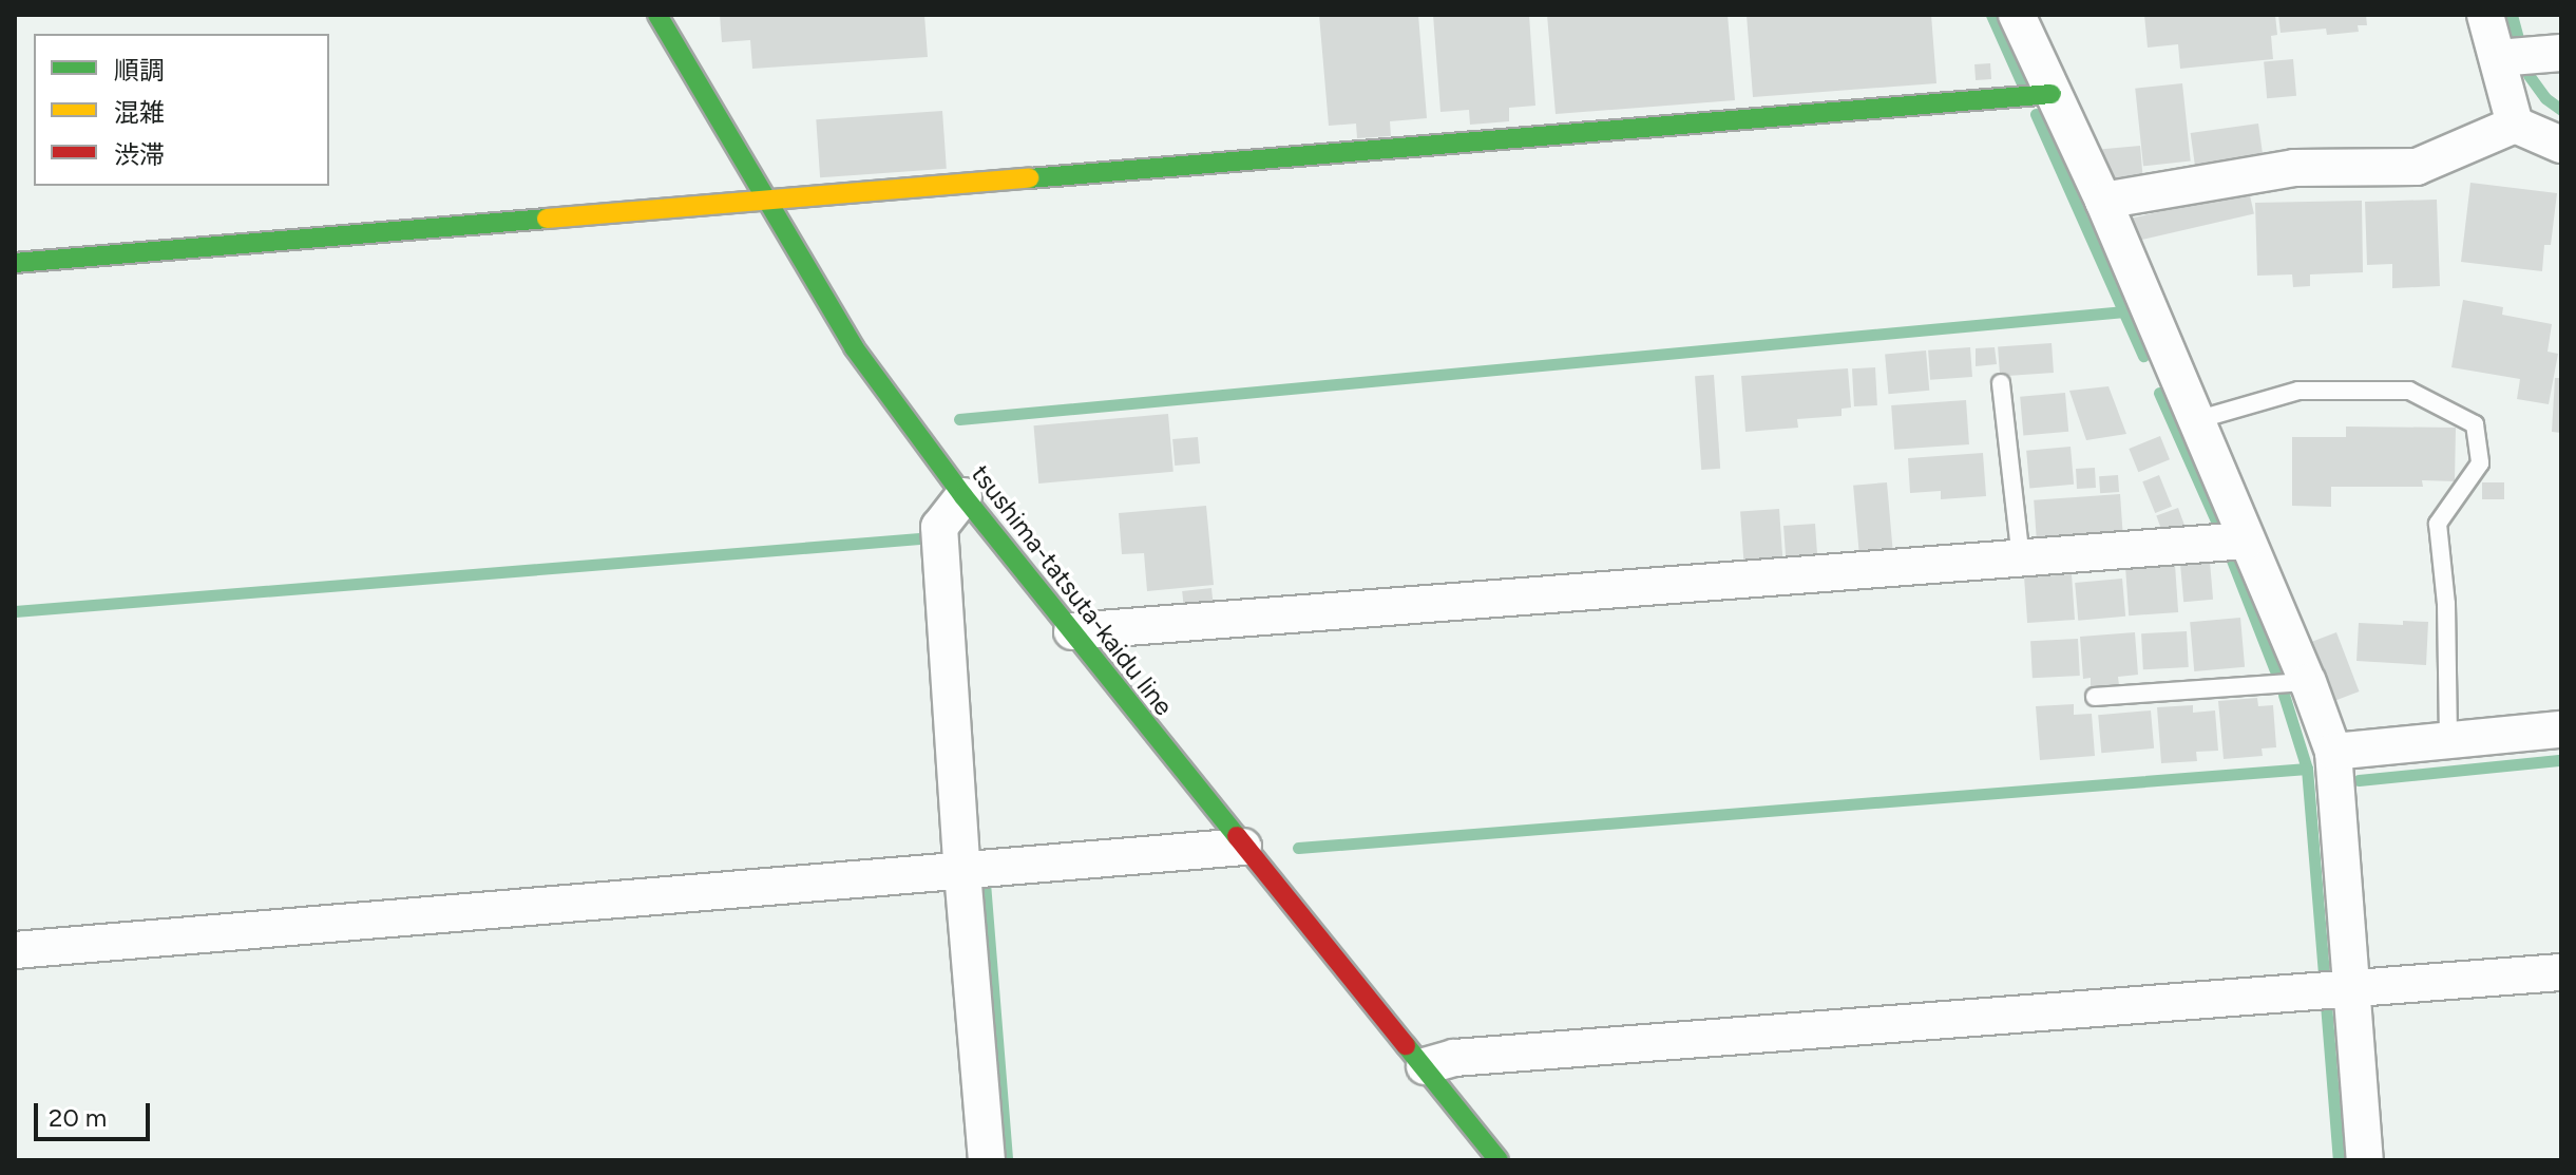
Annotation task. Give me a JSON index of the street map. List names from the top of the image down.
{
  "streets": {
    "street": ["tsushima-tatsuta-kaidu line"]
  },
  "legend": ["順調", "混雑", "渋滞"],
  "scale_bar": "20 m"
}
